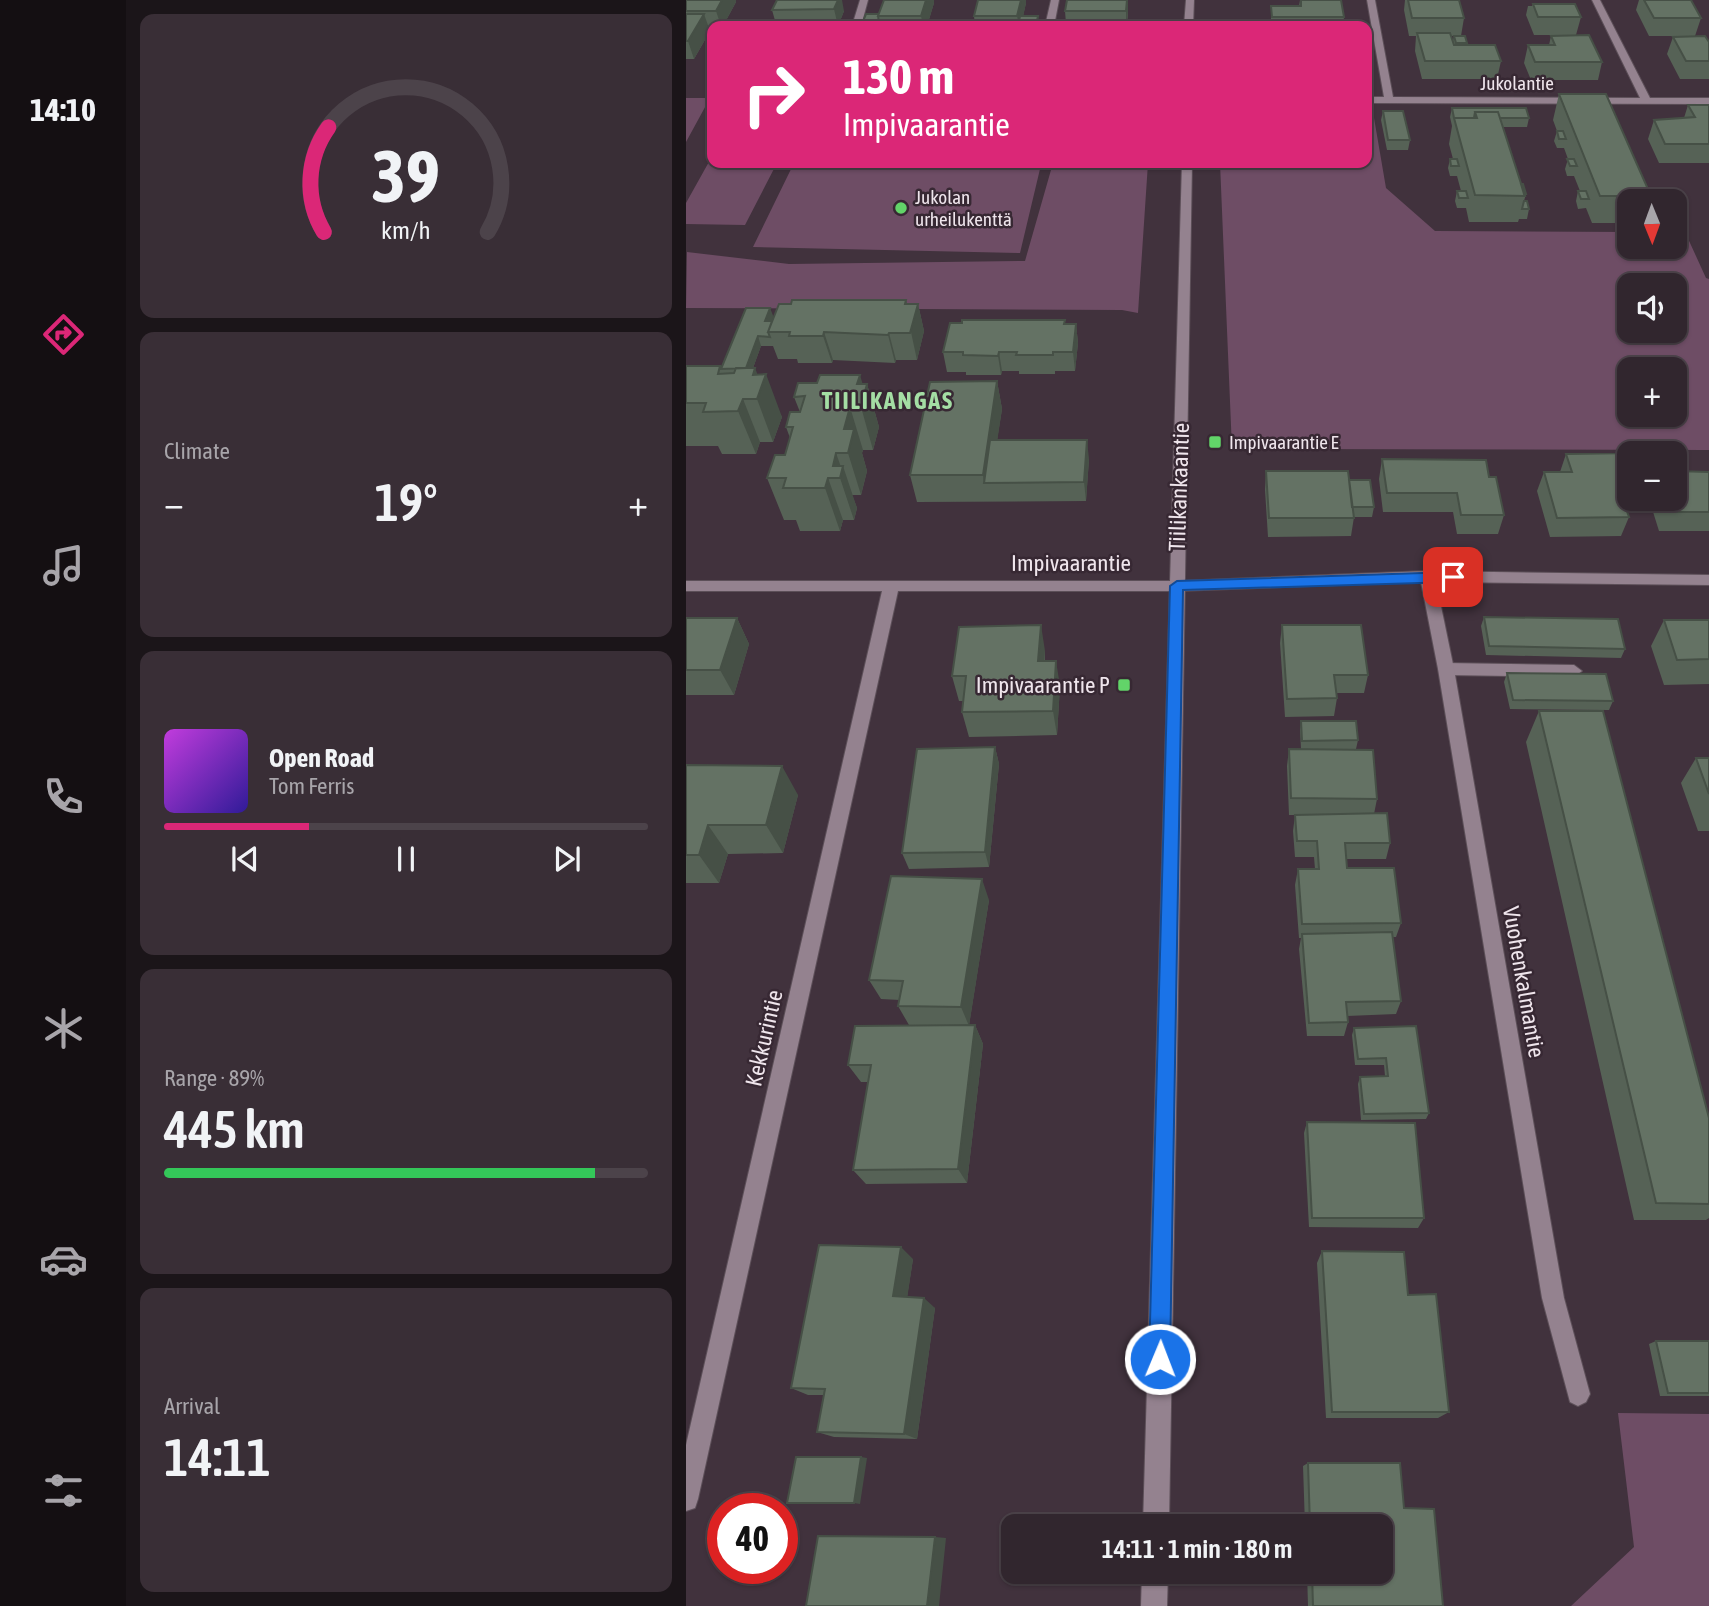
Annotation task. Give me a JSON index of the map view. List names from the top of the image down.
{
  "streets": {
    "street": [
      "Jukolantie",
      "Tiilikankaantie",
      "Impivaarantie",
      "Vuohenkalmantie",
      "Kekkurintie"
    ]
  },
  "crossings": [
    ["Tiilikankaantie", "Impivaarantie"],
    ["Impivaarantie", "Vuohenkalmantie"],
    ["Impivaarantie", "Kekkurintie"]
  ],
  "districts": ["TIILIKANGAS"],
  "places": {
    "other": ["Jukolan urheilukenttä"],
    "transit": ["Impivaarantie E", "Impivaarantie P"]
  },
  "north": "bottom",
  "page": {
    "tabs": "14:10",
    "turn": ["130 m", "Impivaarantie"],
    "map_buttons": ["+", "−"],
    "tile": [
      "Climate",
      ["Range · 89%", "445 km"],
      ["Arrival", "14:11"]
    ],
    "heat": ["−", "19°", "+"],
    "song": ["Open Road", "Tom Ferris"],
    "limit": "40",
    "trip": "14:11 · 1 min · 180 m",
    "gauge": ["39", "km/h"]
  }
}
